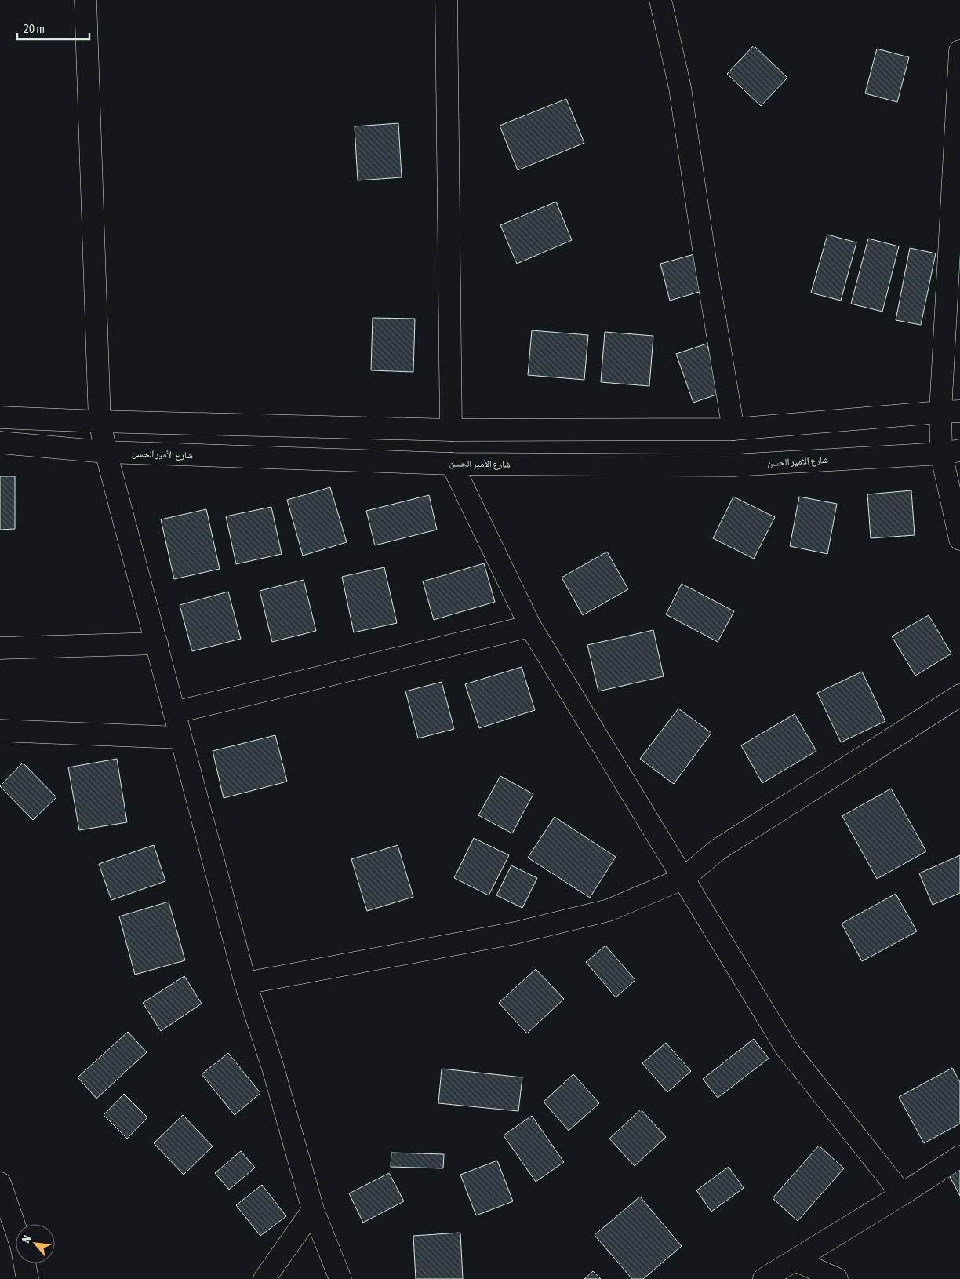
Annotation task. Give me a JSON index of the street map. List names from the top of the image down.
{
  "streets": {
    "street": ["شارع الأمير الحسن"]
  },
  "scale_bar": "20 m",
  "north": "top left"
}
